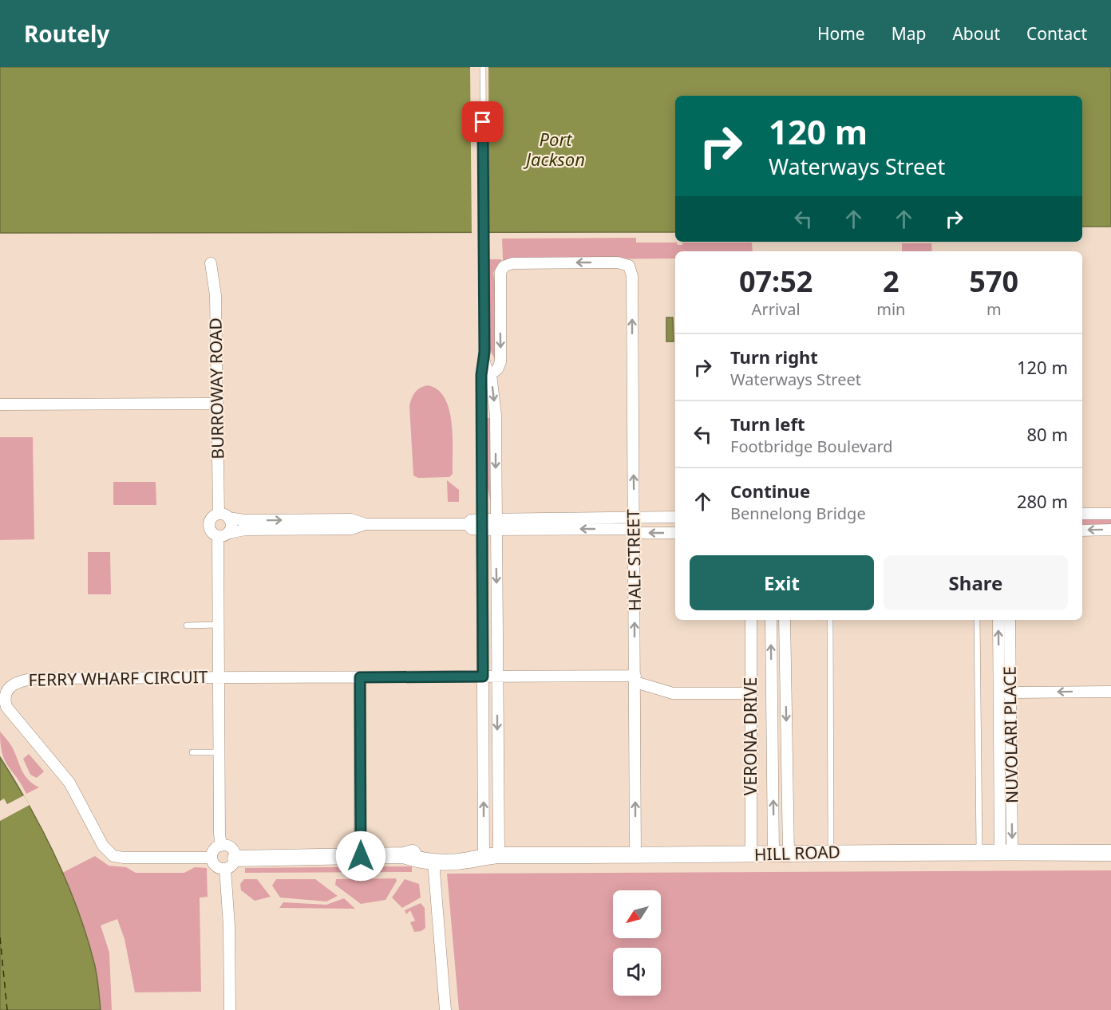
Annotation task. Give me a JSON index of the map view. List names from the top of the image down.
{
  "streets": {
    "street": [
      "BURROWAY ROAD",
      "HALF STREET",
      "FERRY WHARF CIRCUIT",
      "NUVOLARI PLACE",
      "VERONA DRIVE",
      "HILL ROAD"
    ]
  },
  "crossings": [
    ["HALF STREET", "HILL ROAD"],
    ["FERRY WHARF CIRCUIT", "HILL ROAD"],
    ["NUVOLARI PLACE", "HILL ROAD"],
    ["VERONA DRIVE", "HILL ROAD"]
  ],
  "water": ["Port Jackson"],
  "north": "bottom left",
  "page": {
    "header": "Routely",
    "nav": [
      "Home",
      "Map",
      "About",
      "Contact"
    ],
    "turn": ["120 m", "Waterways Street"],
    "eta": [
      "07:52",
      "Arrival",
      "2",
      "min",
      "570",
      "m"
    ],
    "list": [
      {
        "name": "Turn right",
        "note": "Waterways Street",
        "value": "120 m"
      },
      {
        "name": "Turn left",
        "note": "Footbridge Boulevard",
        "value": "80 m"
      },
      {
        "name": "Continue",
        "note": "Bennelong Bridge",
        "value": "280 m"
      }
    ],
    "buttons": ["Exit", "Share"]
  }
}
